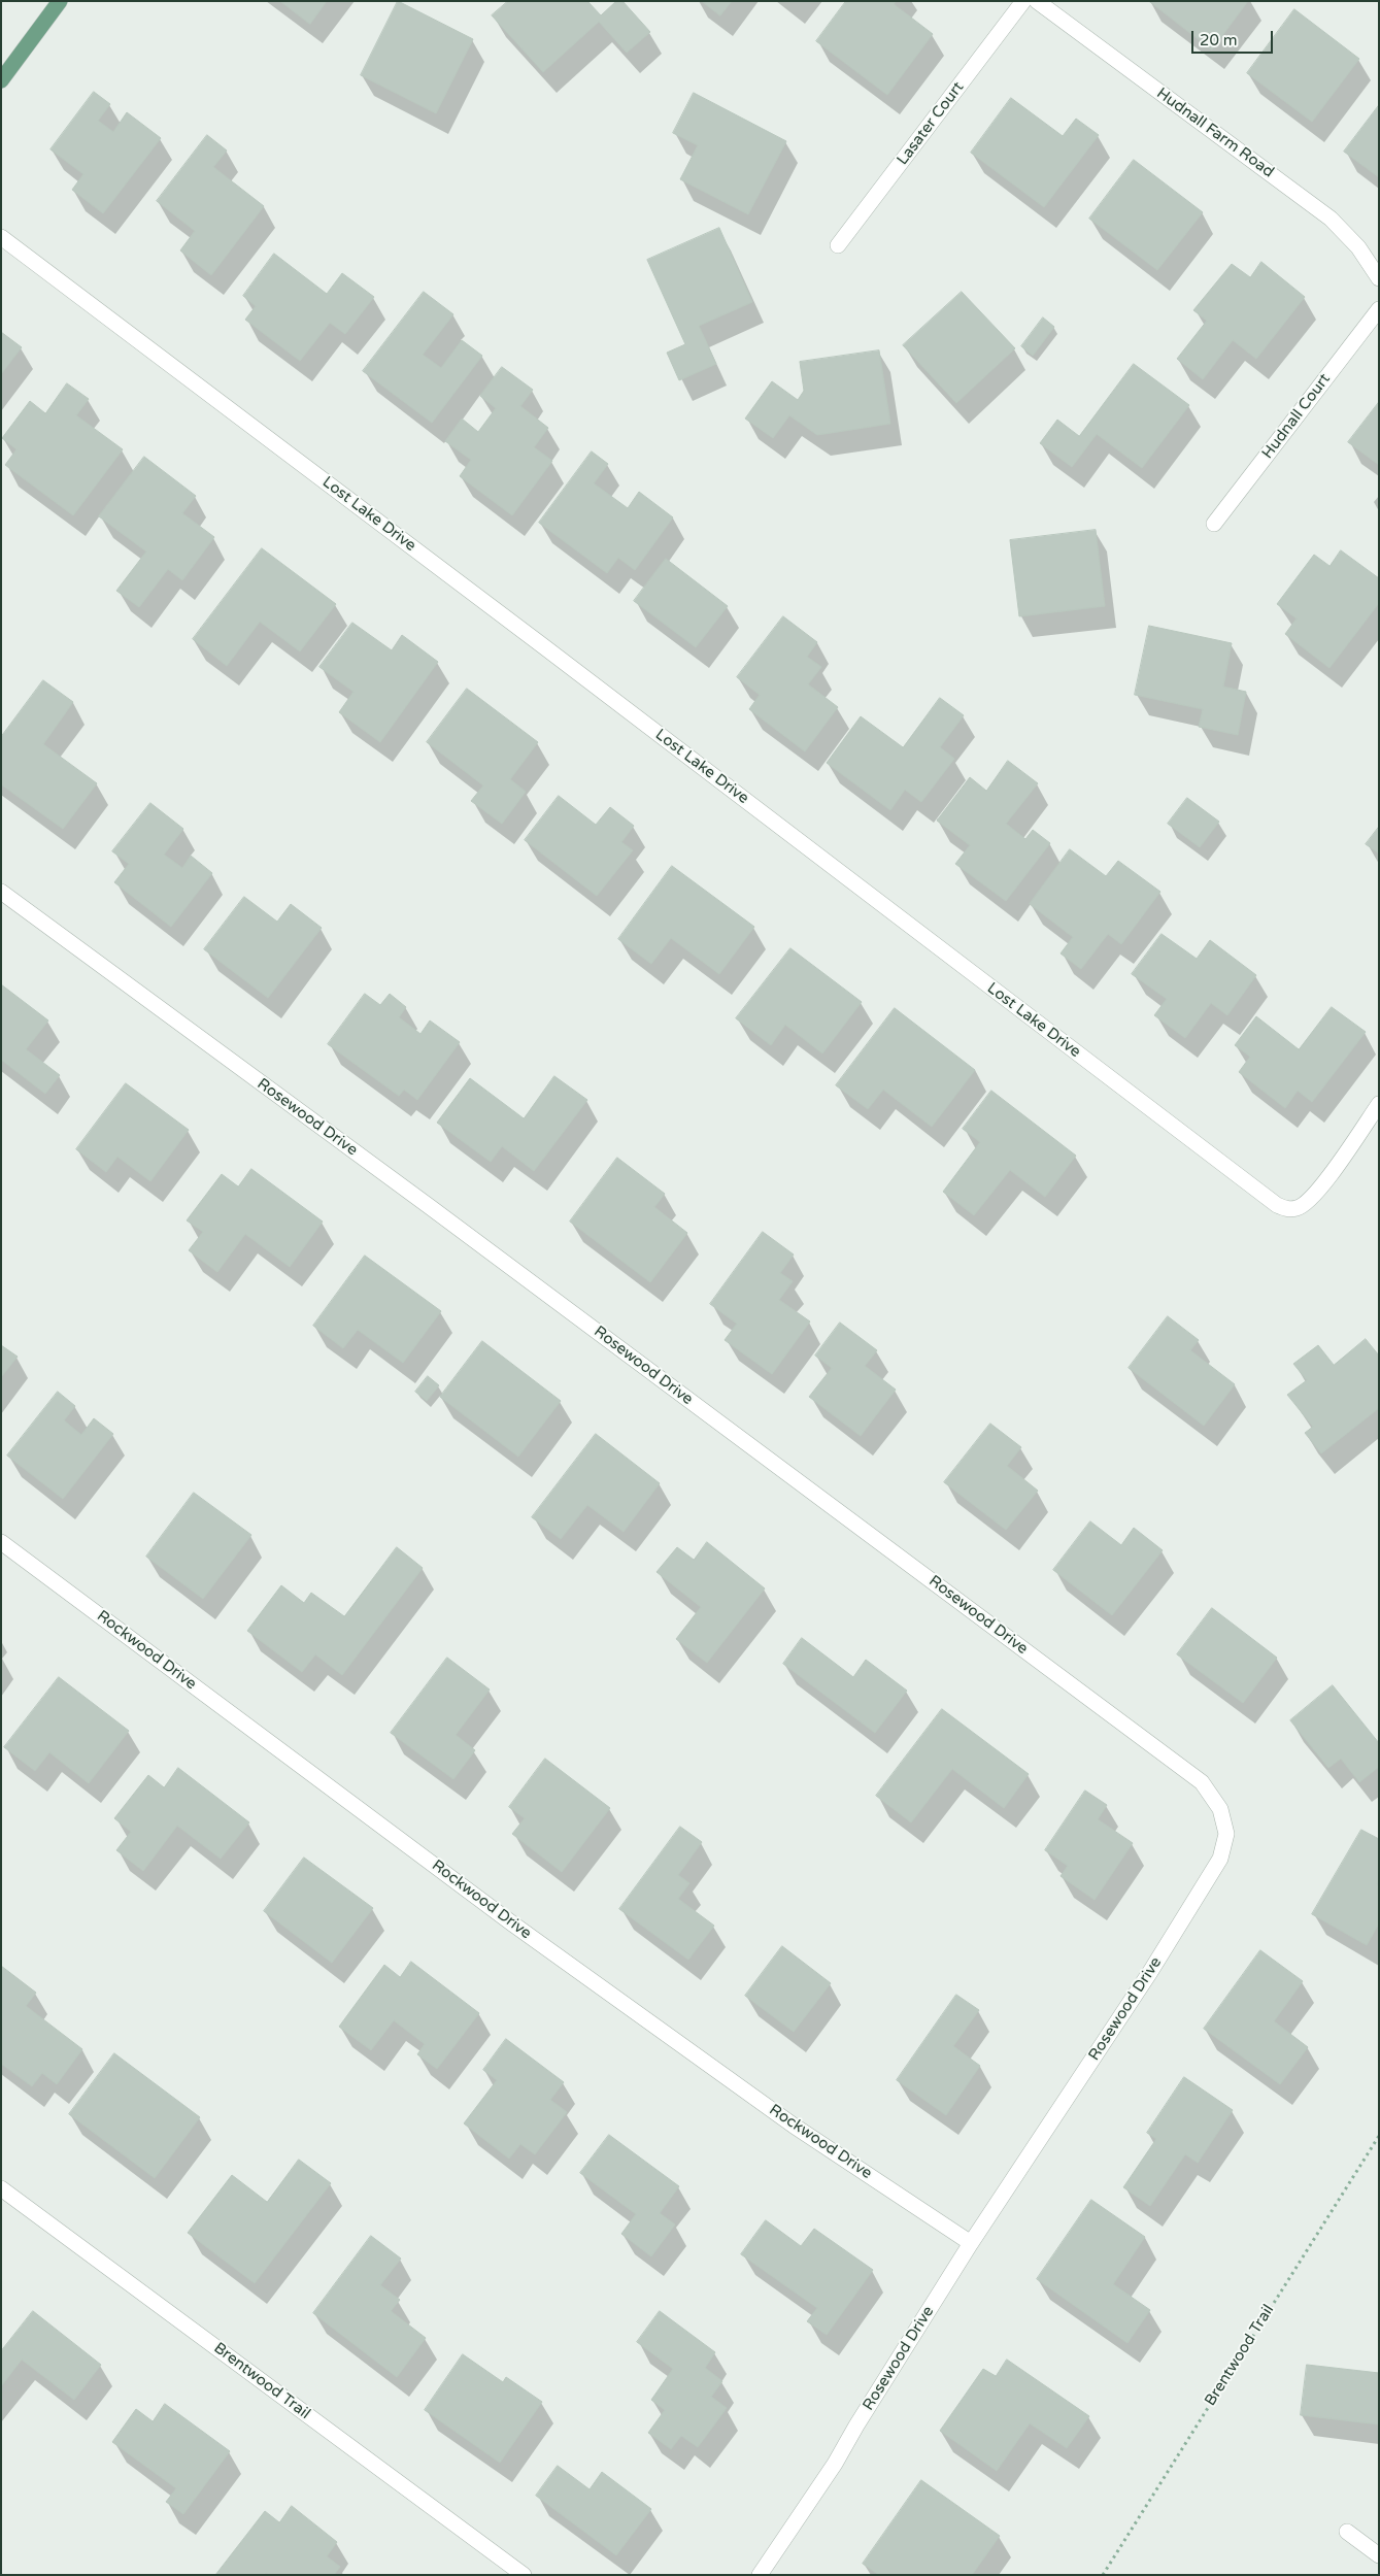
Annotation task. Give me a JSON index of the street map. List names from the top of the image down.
{
  "streets": {
    "street": [
      "Lasater Court",
      "Hudnall Farm Road",
      "Hudnall Court",
      "Lost Lake Drive",
      "Rosewood Drive",
      "Rockwood Drive",
      "Brentwood Trail"
    ]
  },
  "crossings": [
    ["Rosewood Drive", "Rockwood Drive"]
  ],
  "scale_bar": "20 m"
}
